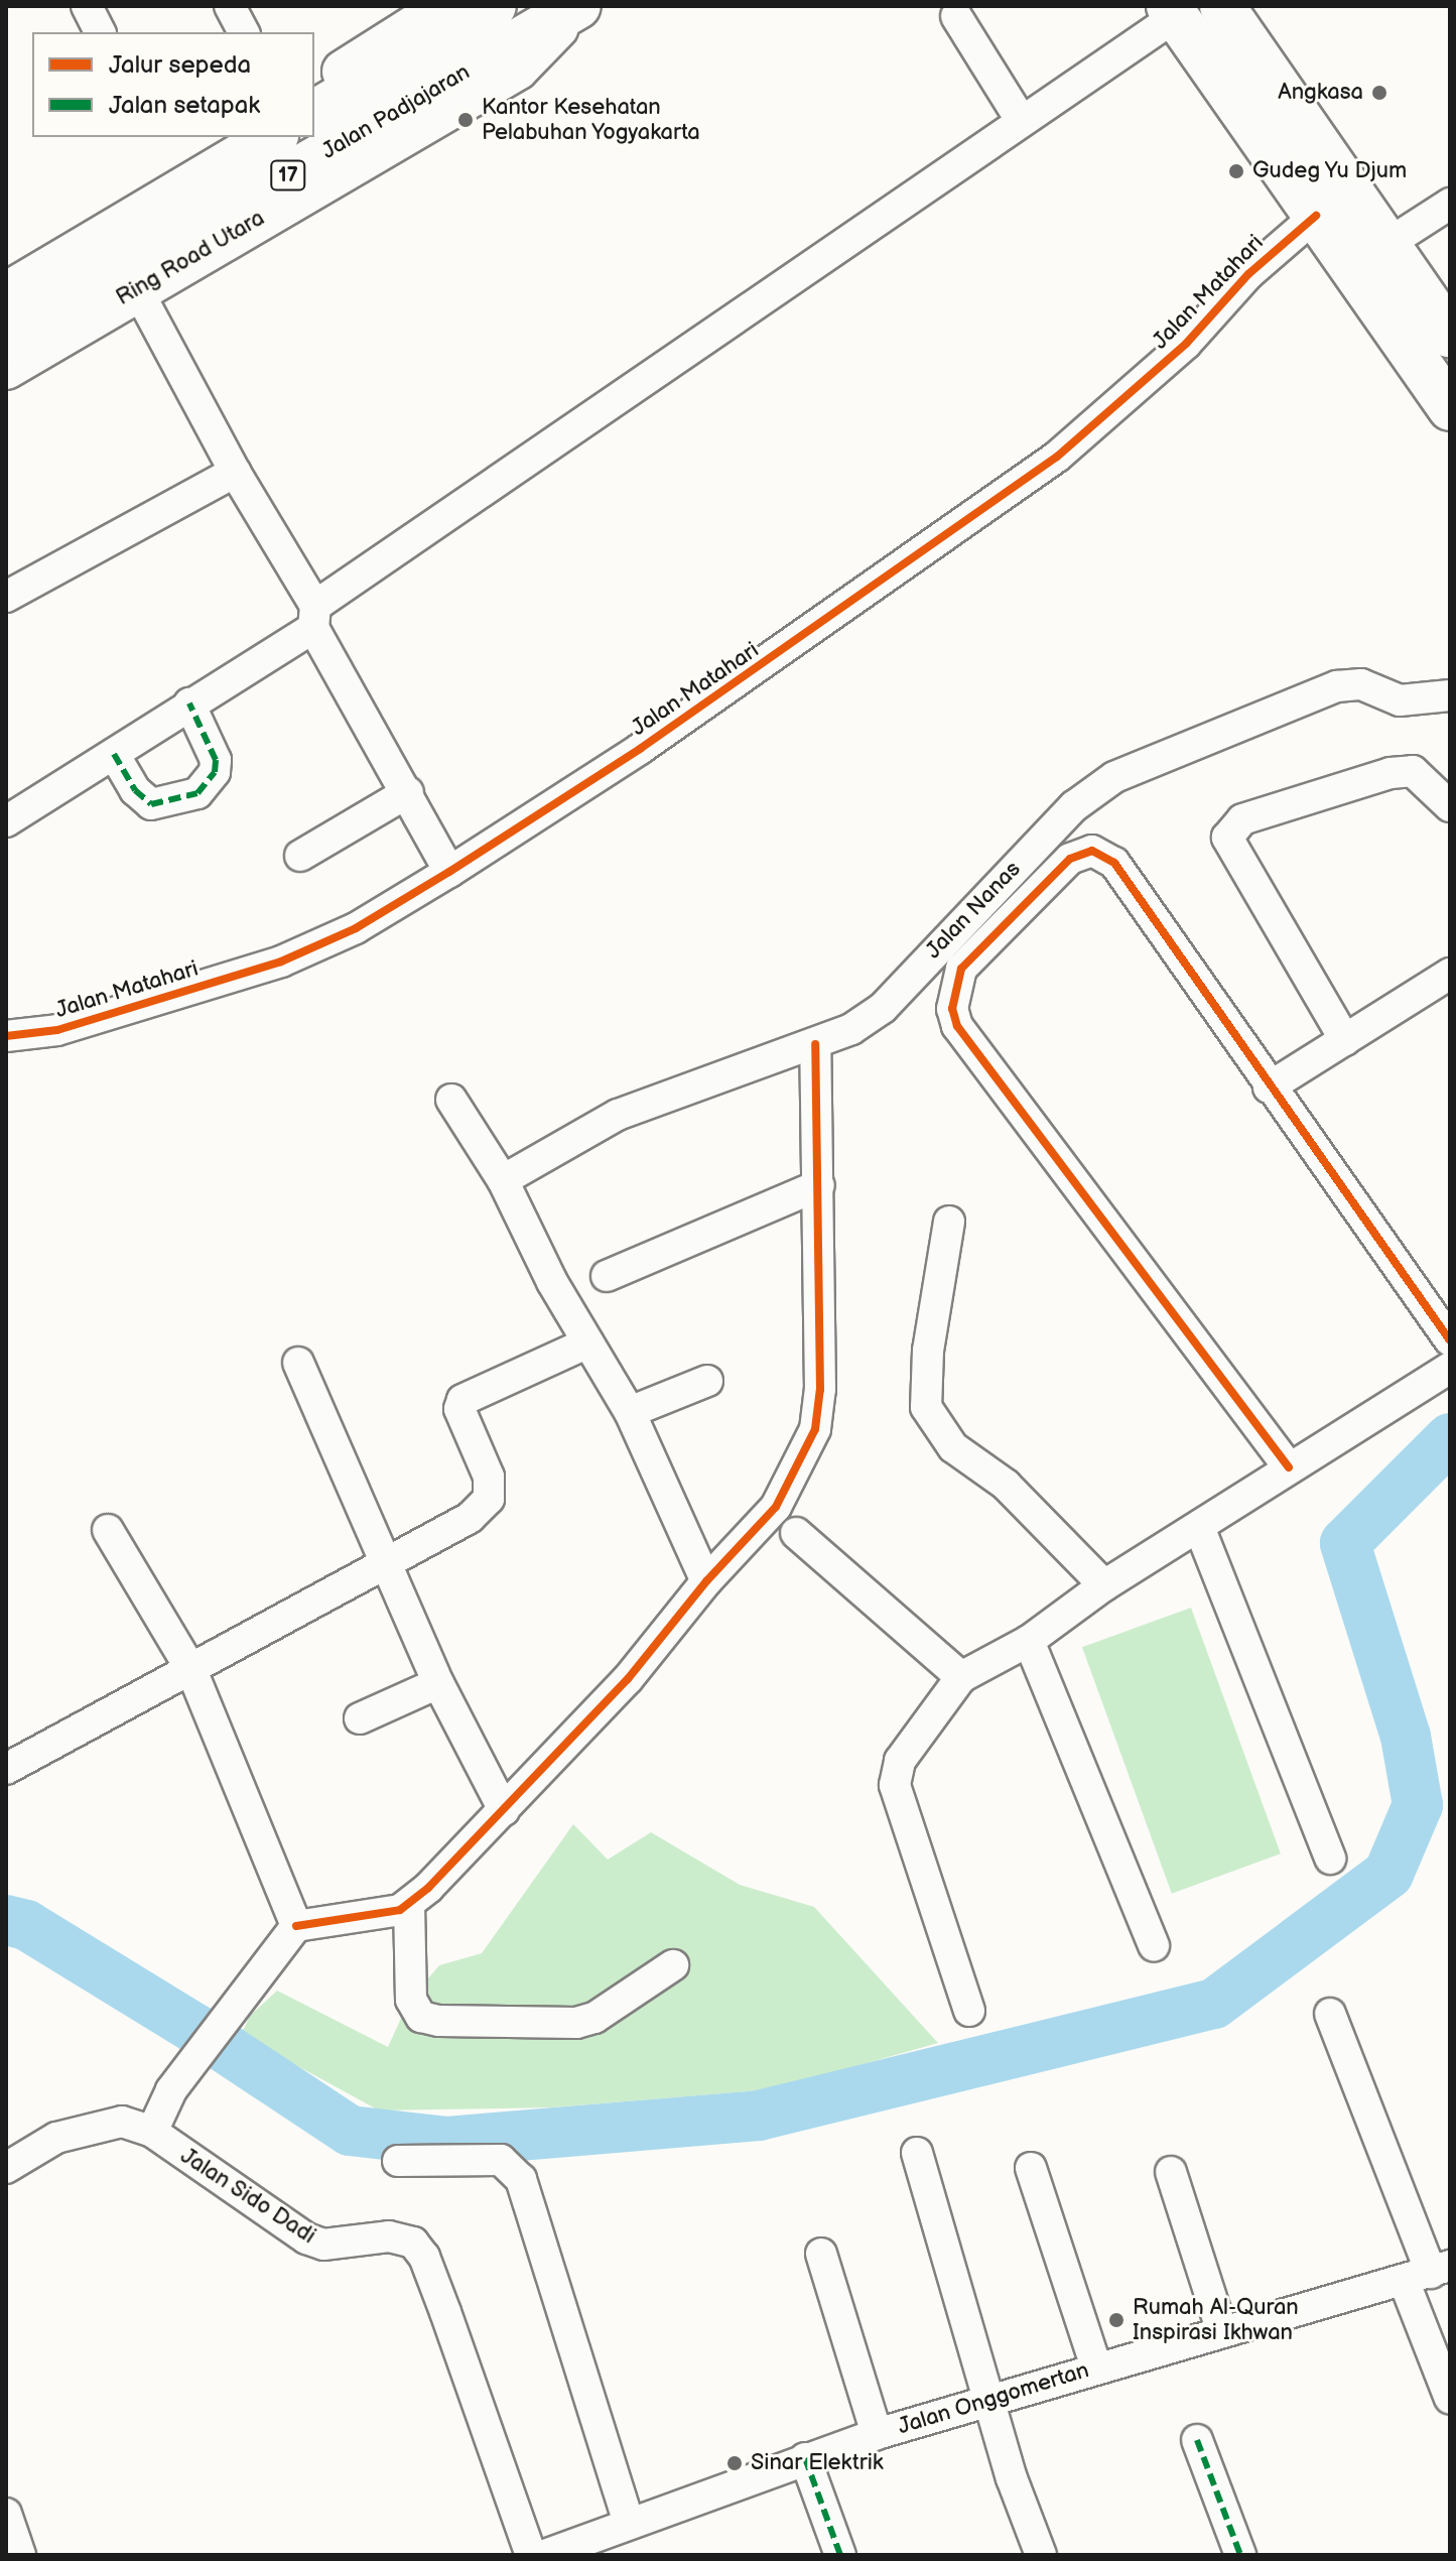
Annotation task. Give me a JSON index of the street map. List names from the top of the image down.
{
  "streets": {
    "highway": ["Jalan Padjajaran", "17"],
    "street": [
      "Ring Road Utara",
      "Jalan Matahari",
      "Jalan Nanas",
      "Jalan Sido Dadi",
      "Jalan Onggomertan"
    ]
  },
  "crossings": [
    ["Jalan Padjajaran", "Ring Road Utara"]
  ],
  "places": [
    "Angkasa",
    "Kantor Kesehatan Pelabuhan Yogyakarta",
    "Gudeg Yu Djum",
    "Rumah Al-Quran Inspirasi Ikhwan",
    "Sinar Elektrik"
  ],
  "legend": ["Jalur sepeda", "Jalan setapak"]
}
